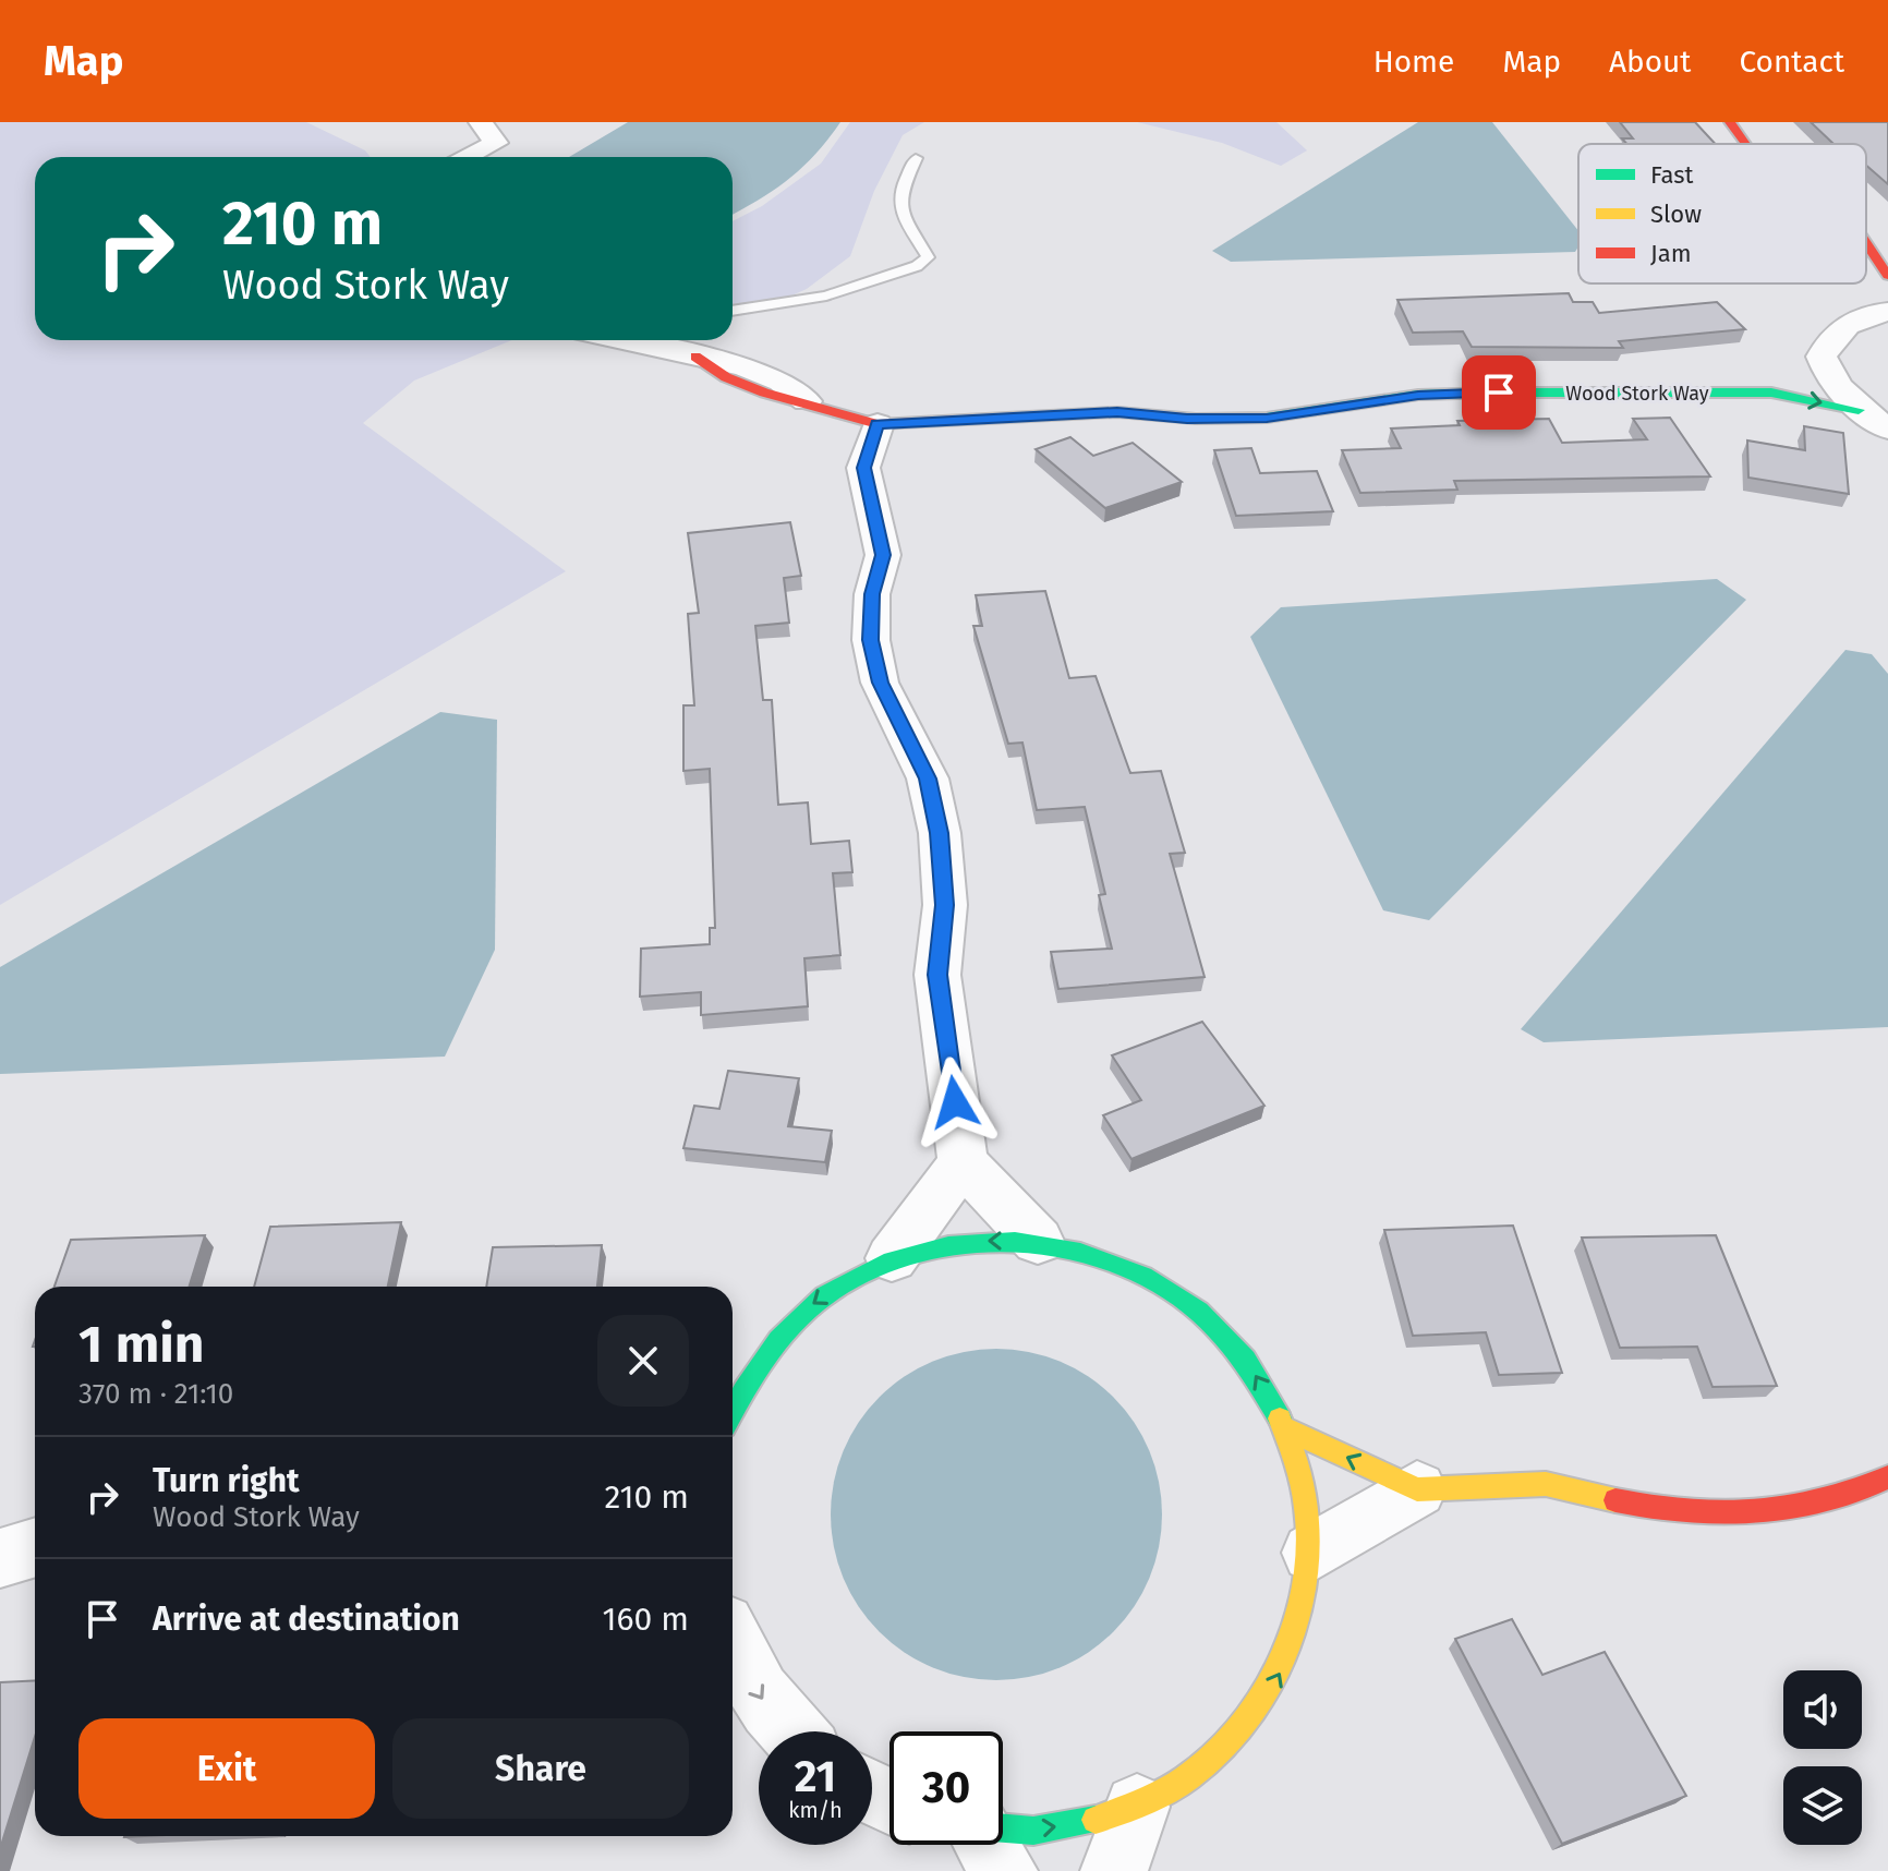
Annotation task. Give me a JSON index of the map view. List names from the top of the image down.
{
  "streets": {
    "street": ["Wood Stork Way"]
  },
  "legend": ["Fast", "Slow", "Jam"],
  "page": {
    "header": "Map",
    "nav": [
      "Home",
      "Map",
      "About",
      "Contact"
    ],
    "turn": ["210 m", "Wood Stork Way"],
    "heading": ["1 min", "370 m · 21:10"],
    "list": [
      {
        "name": "Turn right",
        "note": "Wood Stork Way",
        "value": "210 m"
      },
      {
        "name": "Arrive at destination",
        "value": "160 m"
      }
    ],
    "buttons": ["Exit", "Share"],
    "speed": "21 km/h",
    "limit": "30"
  }
}
